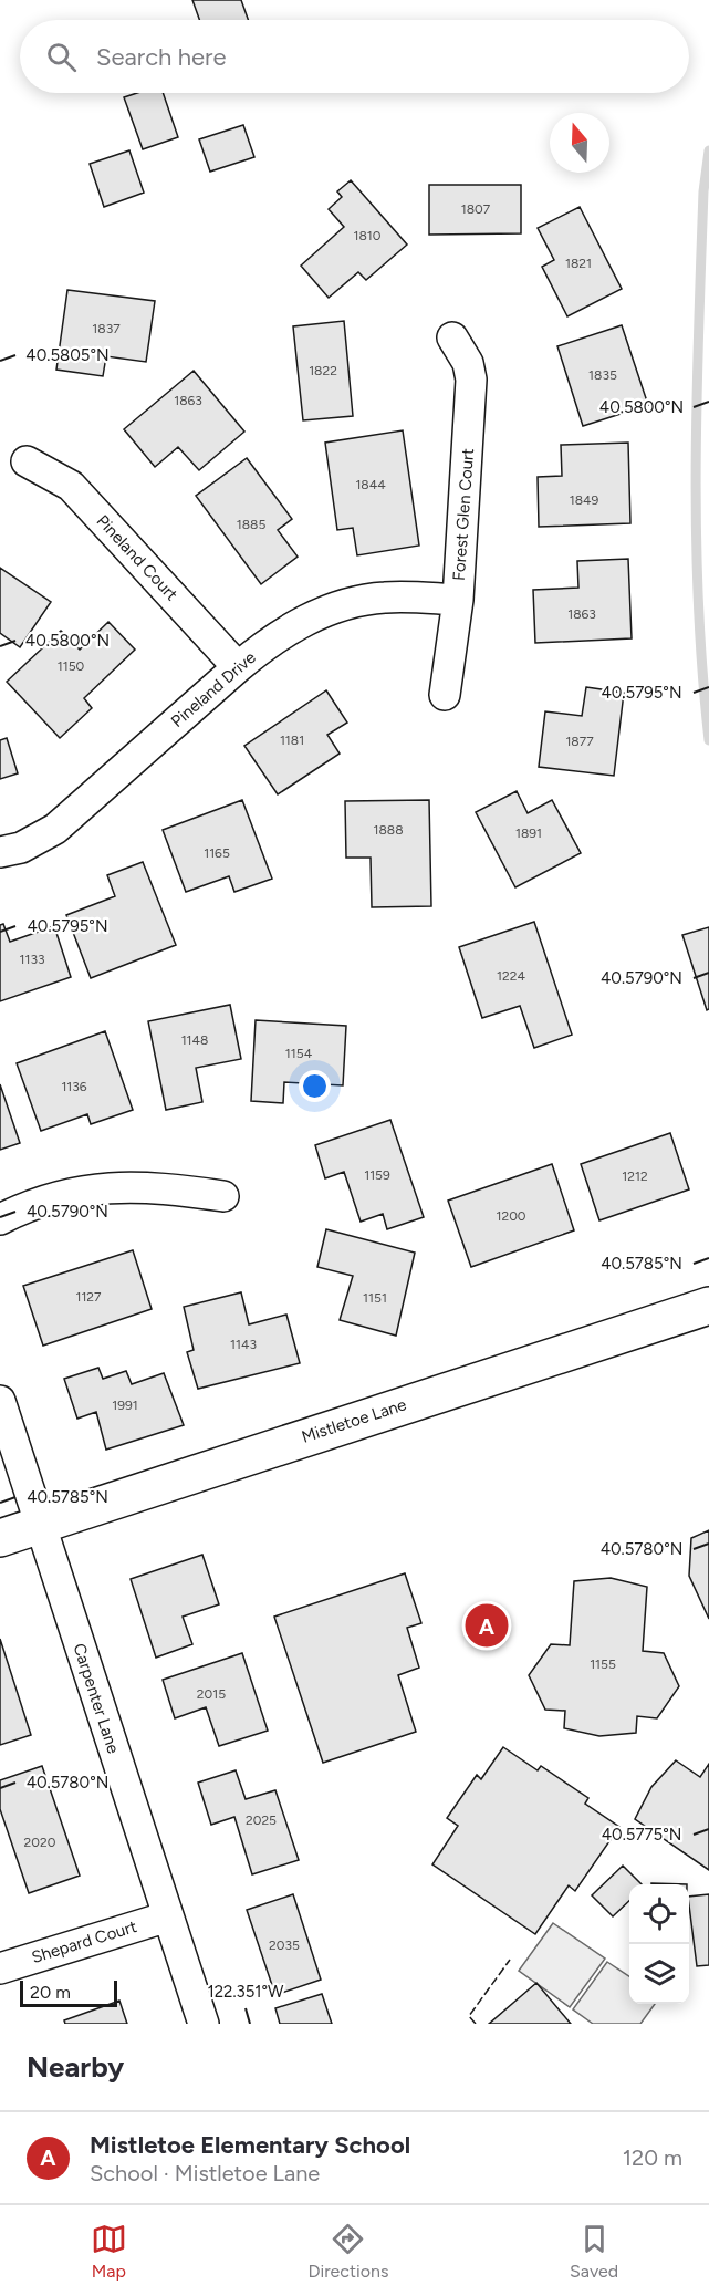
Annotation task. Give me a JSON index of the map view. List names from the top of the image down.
{
  "streets": {
    "street": [
      "Forest Glen Court",
      "Pineland Court",
      "Pineland Drive",
      "Mistletoe Lane",
      "Carpenter Lane",
      "Shepard Court"
    ]
  },
  "crossings": [
    ["Forest Glen Court", "Pineland Drive"],
    ["Pineland Court", "Pineland Drive"],
    ["Mistletoe Lane", "Carpenter Lane"],
    ["Carpenter Lane", "Shepard Court"]
  ],
  "house_numbers": [
    "1807",
    "1810",
    "1821",
    "1837",
    "1822",
    "1835",
    "1863",
    "1844",
    "1849",
    "1885",
    "1863",
    "1150",
    "1181",
    "1877",
    "1888",
    "1891",
    "1165",
    "1133",
    "1224",
    "1148",
    "1154",
    "1136",
    "1159",
    "1212",
    "1200",
    "1127",
    "1151",
    "1143",
    "1991",
    "1155",
    "2015",
    "2025",
    "2020",
    "2035"
  ],
  "scale_bar": "20 m",
  "north": "top",
  "page": {
    "search": "Search here",
    "pins": "A",
    "scale": "20 m",
    "heading": "Nearby",
    "list": [
      {
        "mark": "A",
        "name": "Mistletoe Elementary School",
        "note": "School · Mistletoe Lane",
        "value": "120 m"
      }
    ],
    "nav": ["Map", "Directions", "Saved"]
  },
  "coordinates": [
    "40.5805°N",
    "40.5800°N",
    "40.5795°N",
    "40.5790°N",
    "40.5785°N",
    "40.5780°N",
    "40.5775°N",
    "122.351°W"
  ]
}
